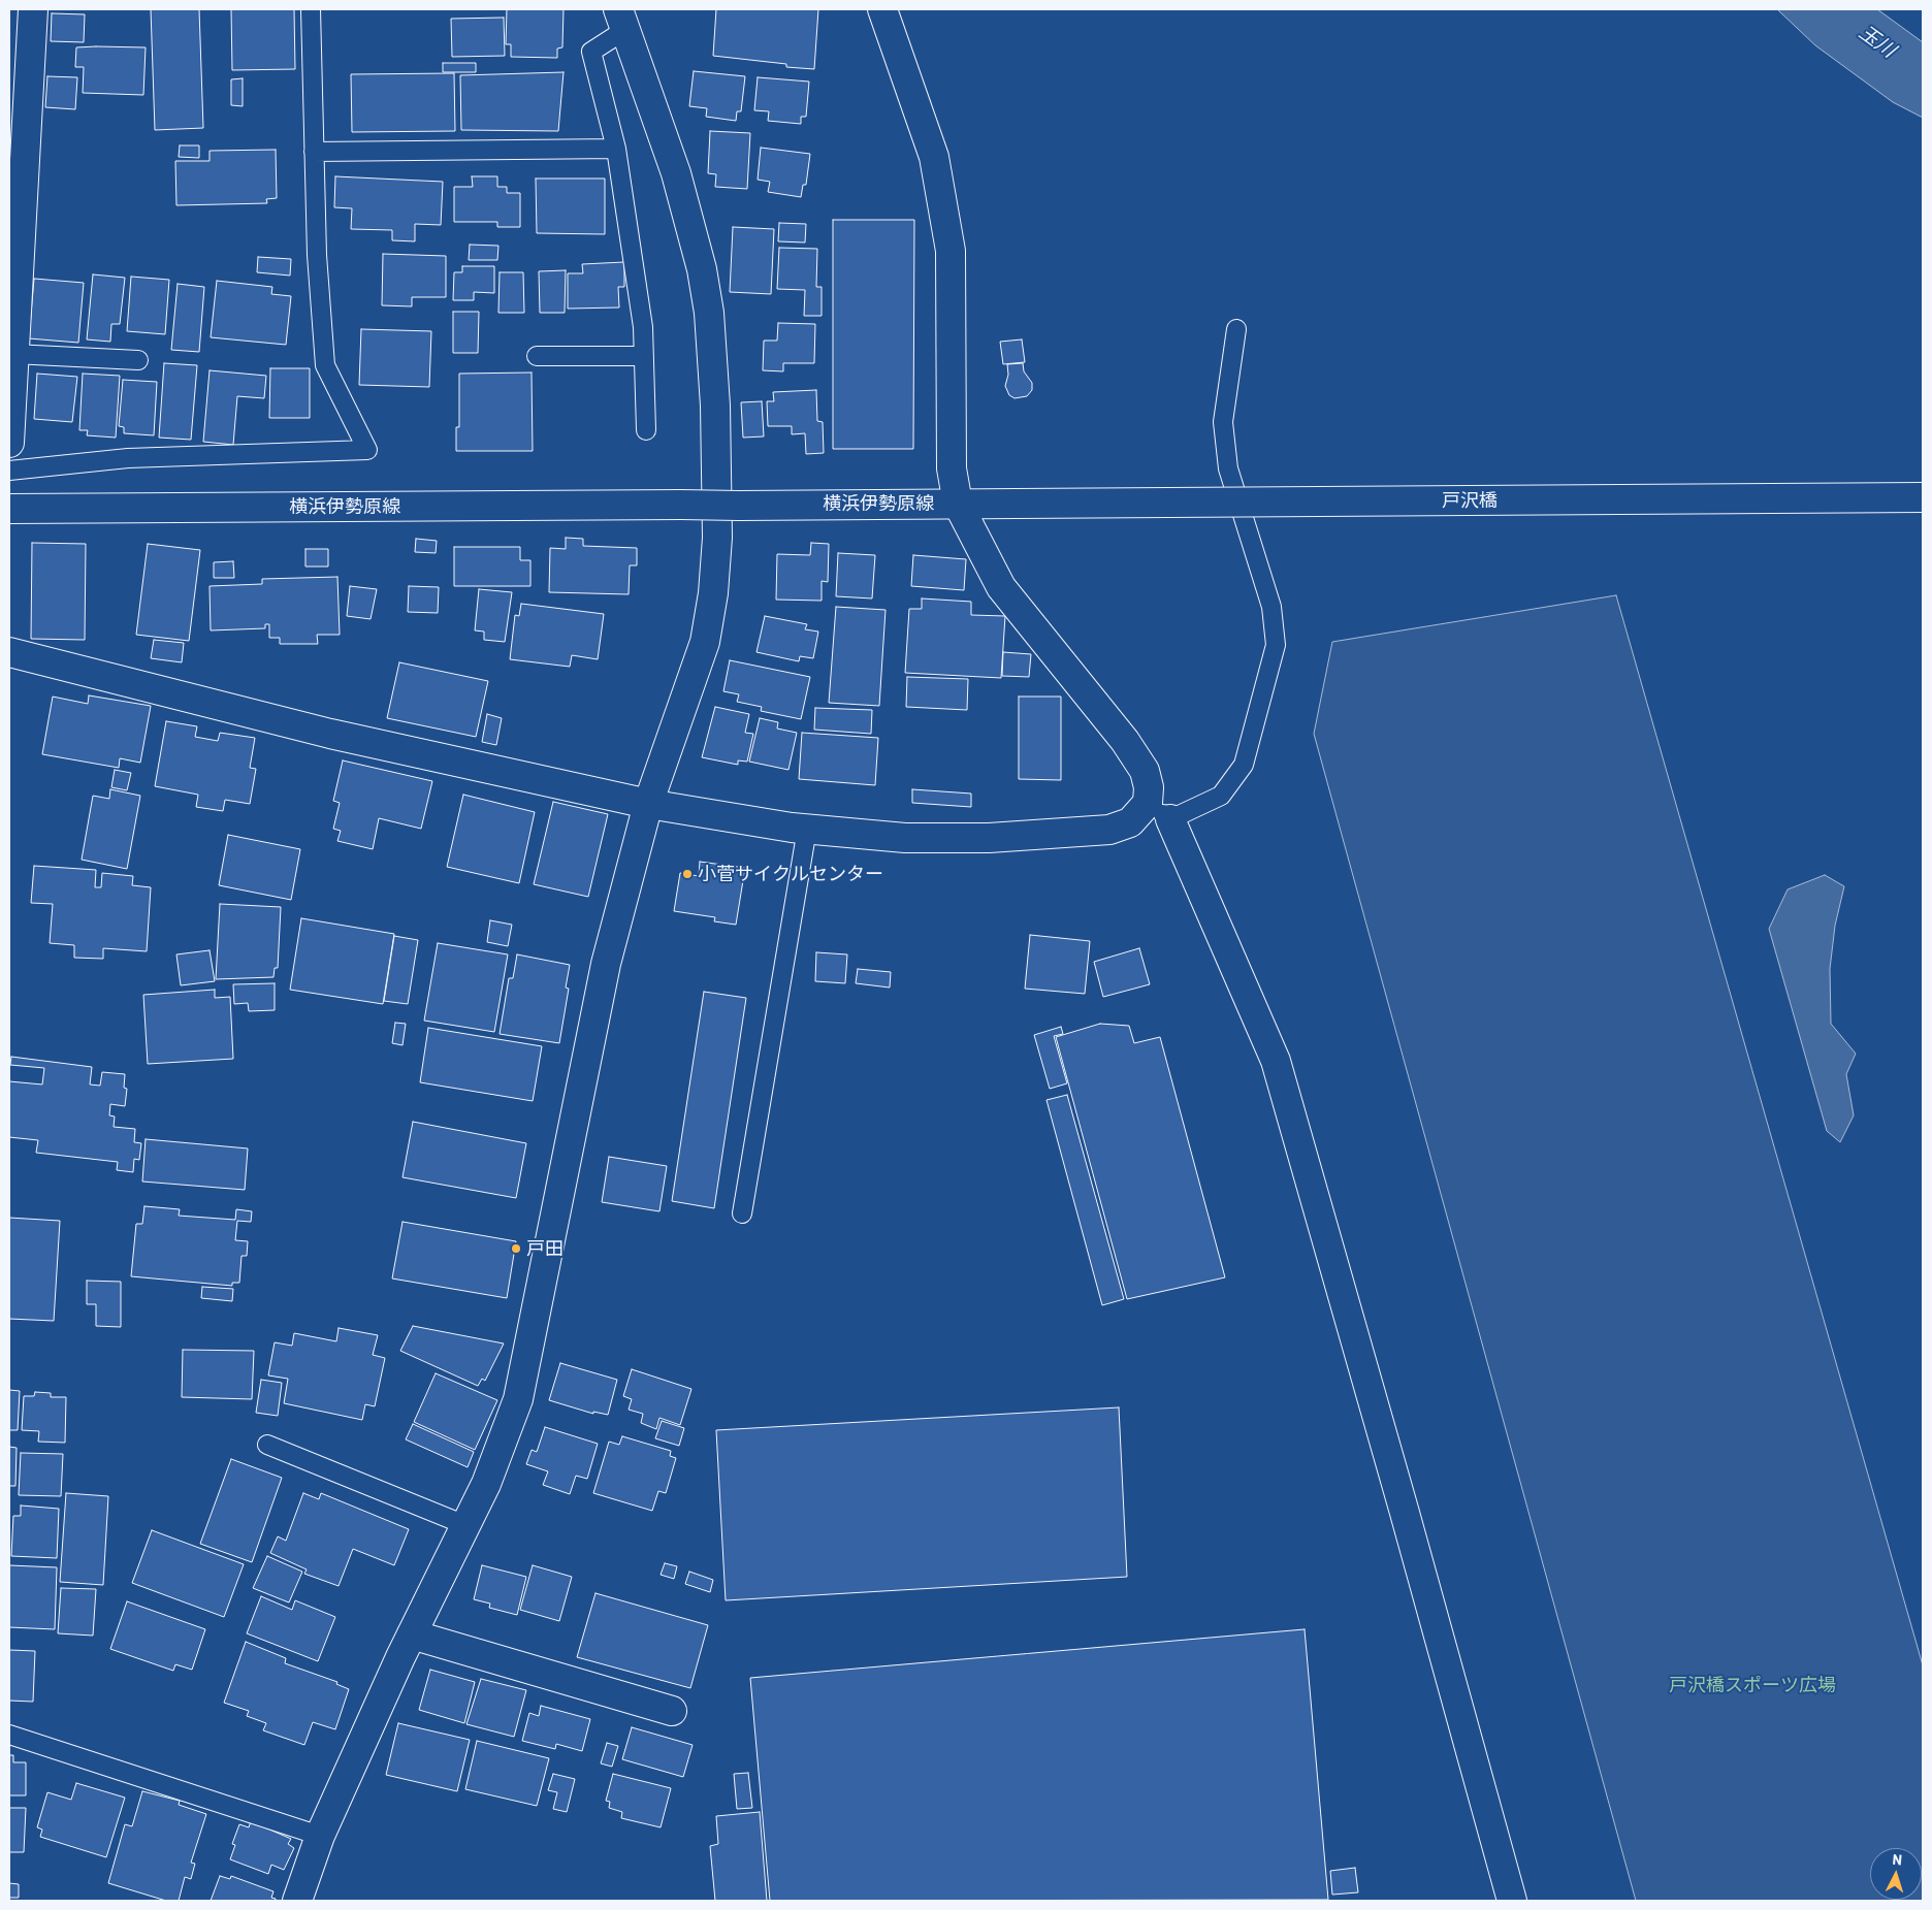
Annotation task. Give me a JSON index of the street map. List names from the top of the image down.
{
  "streets": {
    "street": ["戸沢橋", "横浜伊勢原線"]
  },
  "crossings": [
    ["戸沢橋", "横浜伊勢原線"]
  ],
  "water": ["玉川"],
  "parks": ["戸沢橋スポーツ広場"],
  "places": ["小菅サイクルセンター", "戸田"],
  "north": "top"
}
